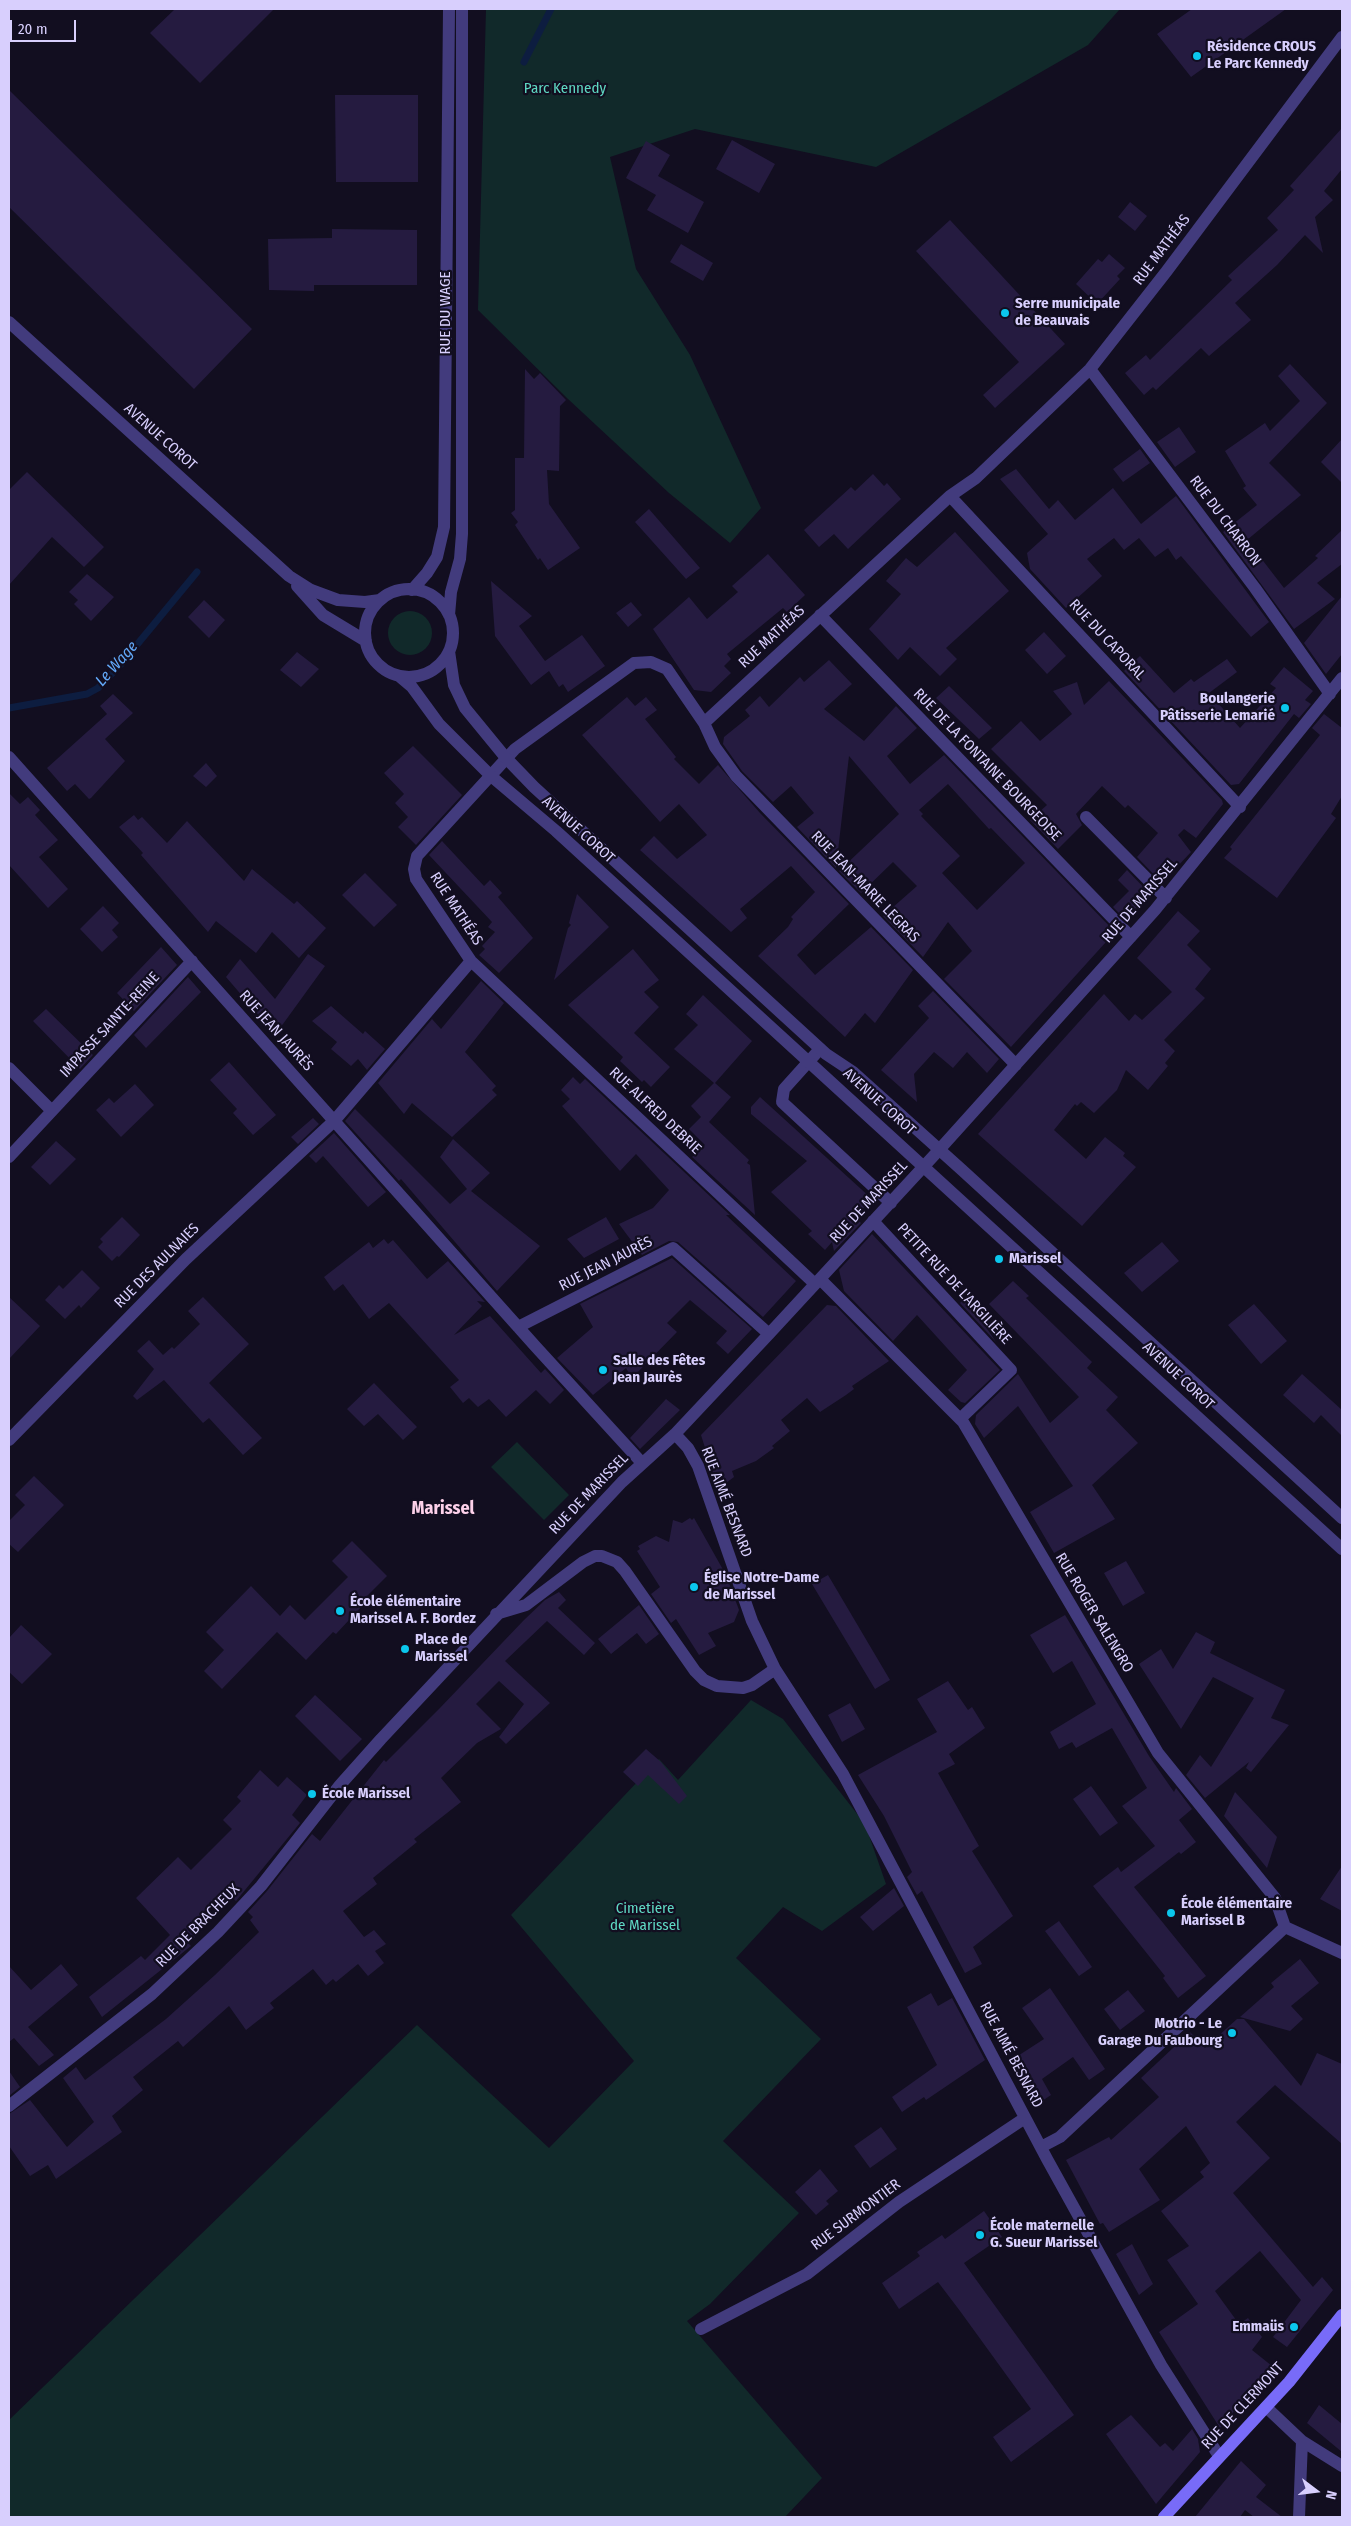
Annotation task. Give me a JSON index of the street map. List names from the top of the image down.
{
  "streets": {
    "main road": ["RUE DE CLERMONT"],
    "street": [
      "RUE MATHÉAS",
      "RUE DU WAGE",
      "AVENUE COROT",
      "RUE DU CHARRON",
      "RUE DU CAPORAL",
      "RUE DE LA FONTAINE BOURGEOISE",
      "RUE JEAN-MARIE LEGRAS",
      "RUE DE MARISSEL",
      "IMPASSE SAINTE-REINE",
      "RUE JEAN JAURÈS",
      "RUE ALFRED DEBRIE",
      "RUE DES AULNAIES",
      "PETITE RUE DE L'ARGILIÈRE",
      "RUE AIMÉ BESNARD",
      "RUE ROGER SALENGRO",
      "RUE DE BRACHEUX",
      "RUE SURMONTIER"
    ]
  },
  "crossings": [
    ["RUE MATHÉAS", "AVENUE COROT"],
    ["RUE MATHÉAS", "RUE DU CHARRON"],
    ["RUE MATHÉAS", "RUE DU CAPORAL"],
    ["RUE MATHÉAS", "RUE DE LA FONTAINE BOURGEOISE"],
    ["RUE MATHÉAS", "RUE JEAN-MARIE LEGRAS"],
    ["RUE MATHÉAS", "RUE JEAN JAURÈS"],
    ["RUE MATHÉAS", "RUE ALFRED DEBRIE"],
    ["RUE MATHÉAS", "RUE DES AULNAIES"],
    ["RUE DU WAGE", "AVENUE COROT"],
    ["AVENUE COROT", "RUE DE MARISSEL"],
    ["RUE DU CHARRON", "RUE DE MARISSEL"],
    ["RUE DU CAPORAL", "RUE DE MARISSEL"],
    ["RUE DE LA FONTAINE BOURGEOISE", "RUE DE MARISSEL"],
    ["RUE JEAN-MARIE LEGRAS", "RUE DE MARISSEL"],
    ["RUE DE MARISSEL", "RUE JEAN JAURÈS"],
    ["RUE DE MARISSEL", "RUE ALFRED DEBRIE"],
    ["RUE DE MARISSEL", "PETITE RUE DE L'ARGILIÈRE"],
    ["RUE DE MARISSEL", "RUE AIMÉ BESNARD"],
    ["RUE DE MARISSEL", "RUE ROGER SALENGRO"],
    ["RUE DE MARISSEL", "RUE DE BRACHEUX"],
    ["IMPASSE SAINTE-REINE", "RUE JEAN JAURÈS"],
    ["RUE JEAN JAURÈS", "RUE DES AULNAIES"],
    ["RUE ALFRED DEBRIE", "RUE ROGER SALENGRO"],
    ["PETITE RUE DE L'ARGILIÈRE", "RUE ROGER SALENGRO"],
    ["RUE AIMÉ BESNARD", "RUE SURMONTIER"],
    ["RUE AIMÉ BESNARD", "RUE DE CLERMONT"]
  ],
  "districts": ["Marissel"],
  "water": ["Le Wage"],
  "parks": ["Parc Kennedy", "Cimetière de Marissel"],
  "places": [
    "Résidence CROUS Le Parc Kennedy",
    "Serre municipale de Beauvais",
    "Boulangerie Pâtisserie Lemarié",
    "Marissel",
    "Salle des Fêtes Jean Jaurès",
    "Église Notre-Dame de Marissel",
    "École élémentaire Marissel A. F. Bordez",
    "Place de Marissel",
    "École Marissel",
    "École élémentaire Marissel B",
    "Motrio - Le Garage Du Faubourg",
    "École maternelle G. Sueur Marissel",
    "Emmaüs"
  ],
  "scale_bar": "20 m",
  "north": "right"
}
